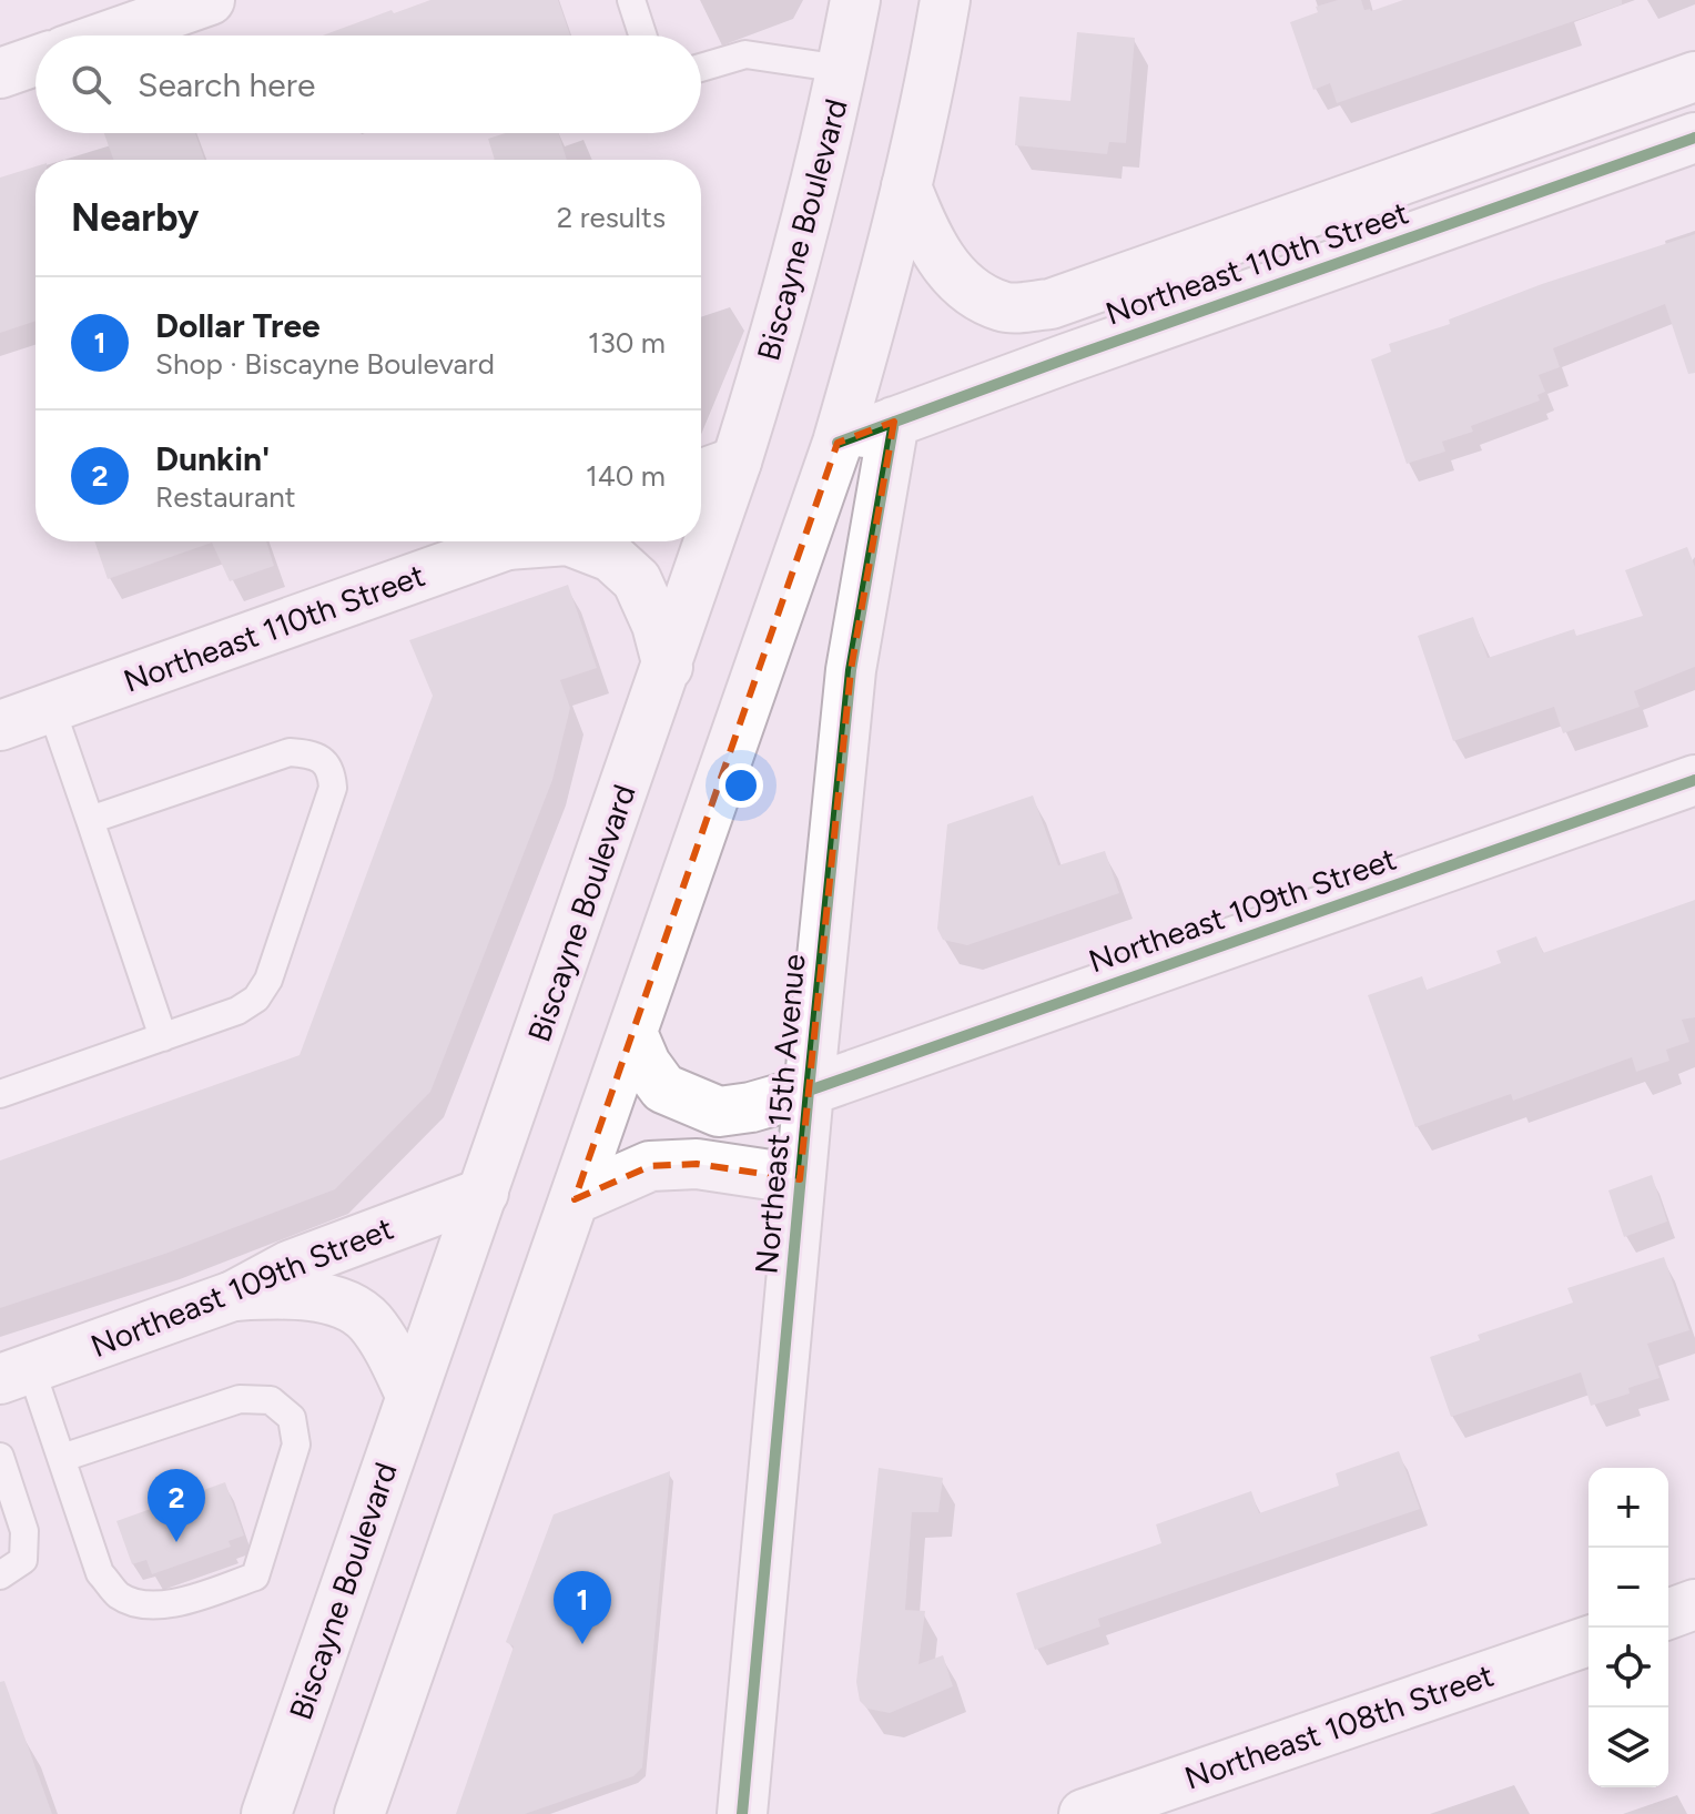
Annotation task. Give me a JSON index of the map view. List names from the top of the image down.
{
  "streets": {
    "street": [
      "Biscayne Boulevard",
      "Northeast 110th Street",
      "Northeast 109th Street",
      "Northeast 15th Avenue",
      "Northeast 108th Street"
    ]
  },
  "crossings": [
    ["Biscayne Boulevard", "Northeast 110th Street"],
    ["Biscayne Boulevard", "Northeast 109th Street"],
    ["Northeast 110th Street", "Northeast 15th Avenue"],
    ["Northeast 109th Street", "Northeast 15th Avenue"]
  ],
  "page": {
    "search": "Search here",
    "heading": ["Nearby", "2 results"],
    "list": [
      {
        "mark": "1",
        "name": "Dollar Tree",
        "note": "Shop · Biscayne Boulevard",
        "value": "130 m"
      },
      {
        "mark": "2",
        "name": "Dunkin'",
        "note": "Restaurant",
        "value": "140 m"
      }
    ],
    "map_buttons": ["+", "−"],
    "pins": ["2", "1"]
  }
}
